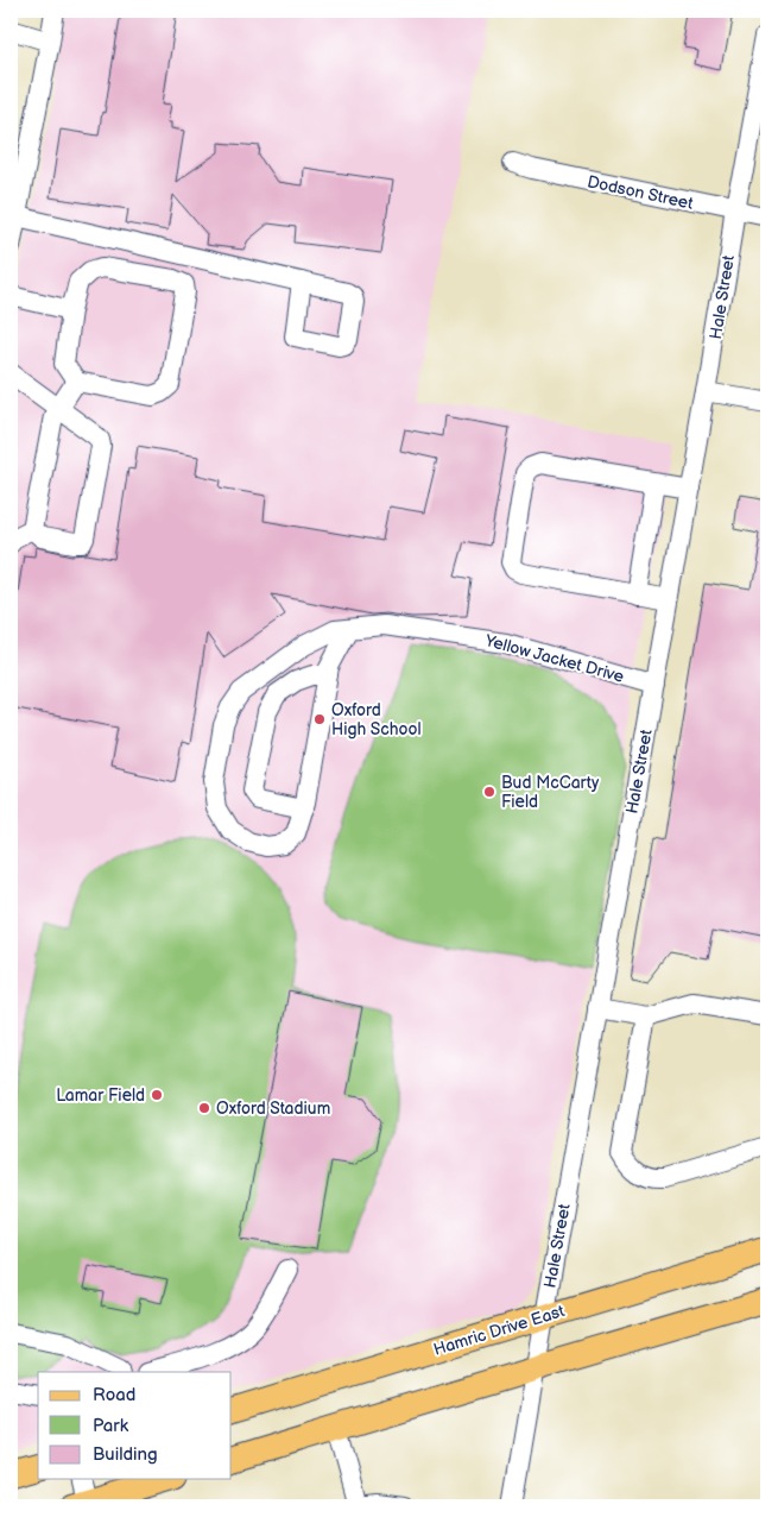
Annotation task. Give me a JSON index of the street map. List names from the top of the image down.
{
  "streets": {
    "main road": ["Hamric Drive East"],
    "street": ["Dodson Street", "Hale Street", "Yellow Jacket Drive"]
  },
  "crossings": [
    ["Dodson Street", "Hale Street"],
    ["Hale Street", "Yellow Jacket Drive"],
    ["Hale Street", "Hamric Drive East"]
  ],
  "places": [
    "Oxford High School",
    "Bud McCarty Field",
    "Lamar Field",
    "Oxford Stadium"
  ],
  "legend": ["Road", "Park", "Building"]
}
